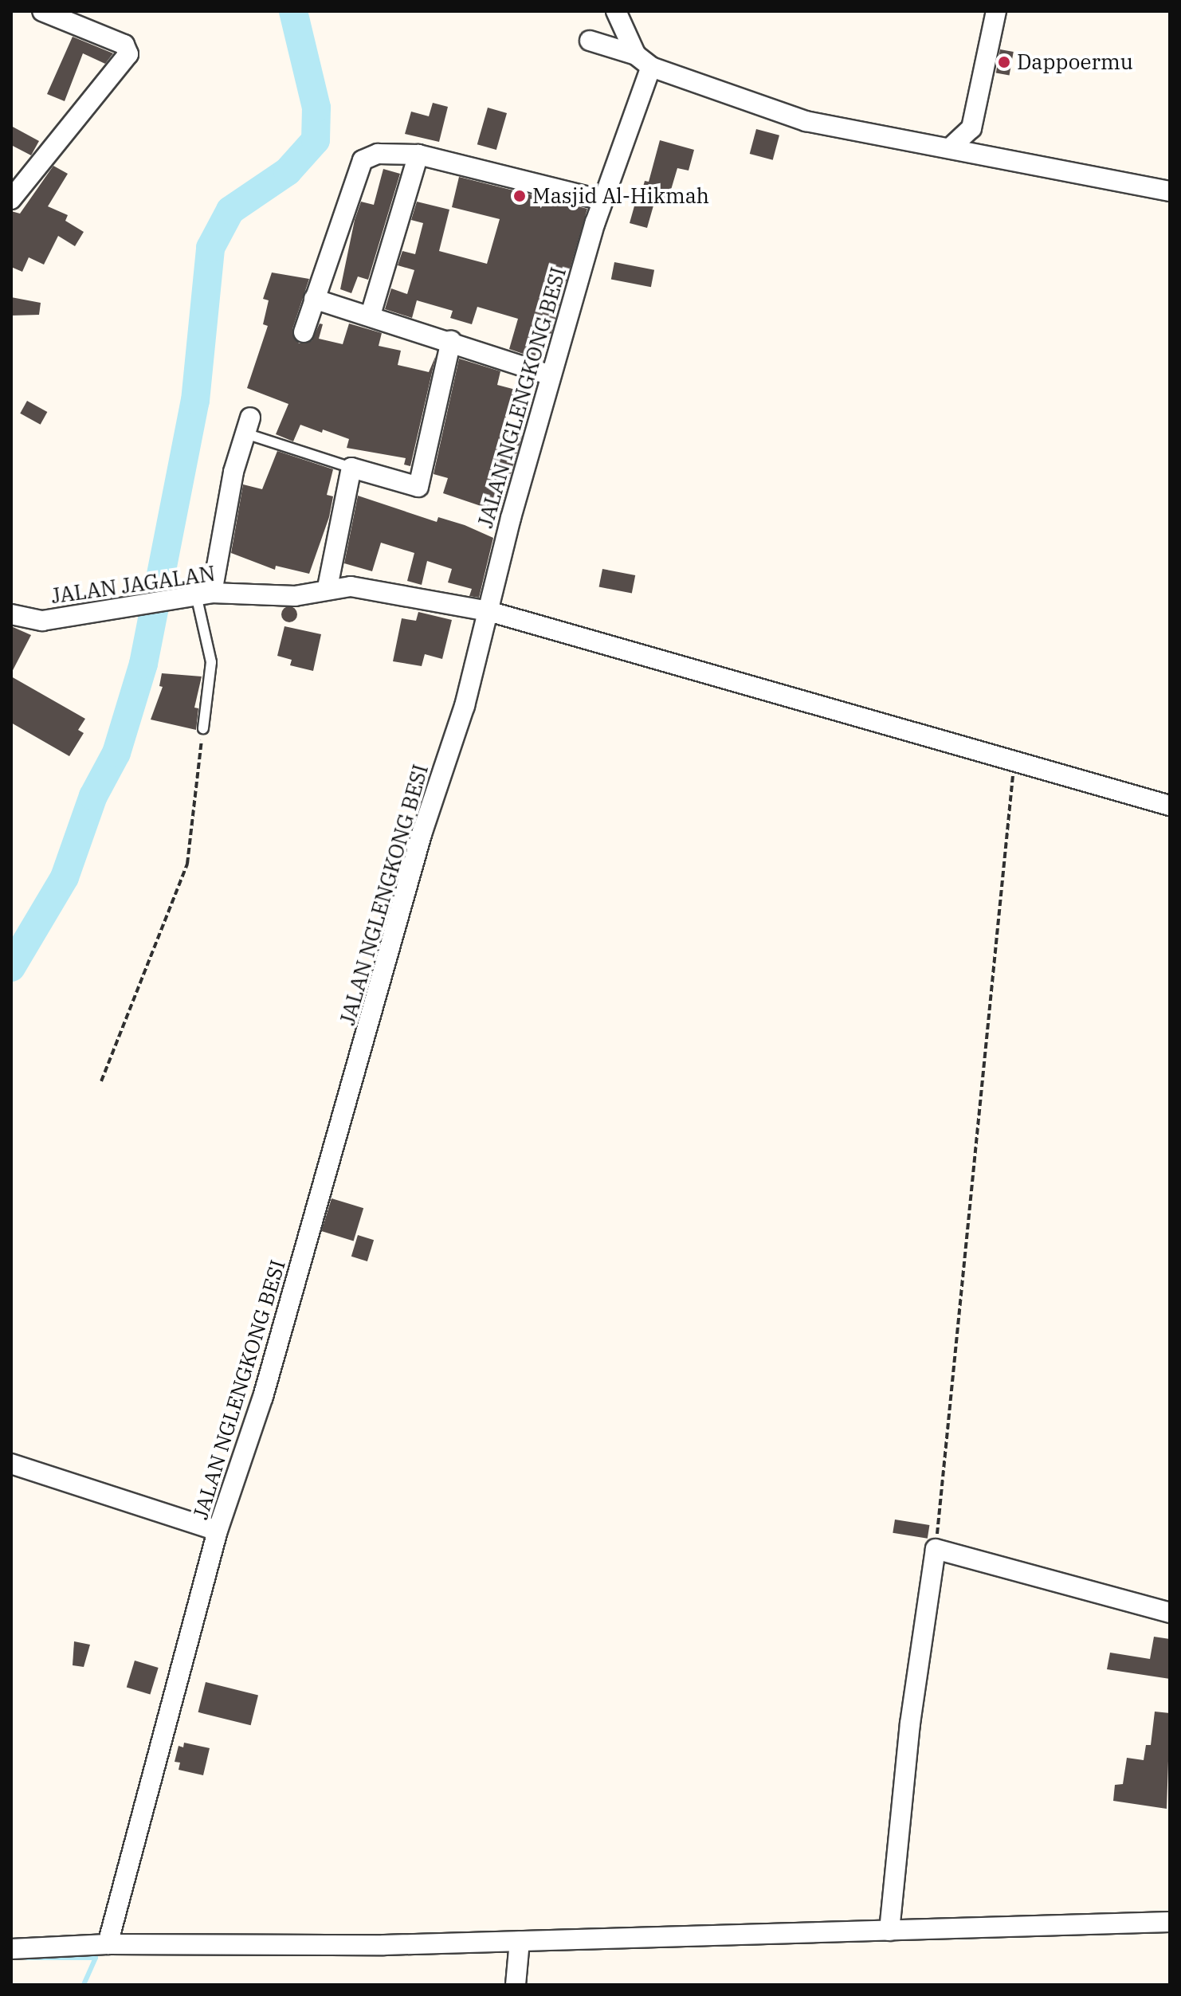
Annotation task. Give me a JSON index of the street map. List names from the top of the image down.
{
  "streets": {
    "street": ["JALAN NGLENGKONG BESI", "JALAN JAGALAN"]
  },
  "crossings": [
    ["JALAN NGLENGKONG BESI", "JALAN JAGALAN"]
  ],
  "places": ["Dappoermu", "Masjid Al-Hikmah"]
}
